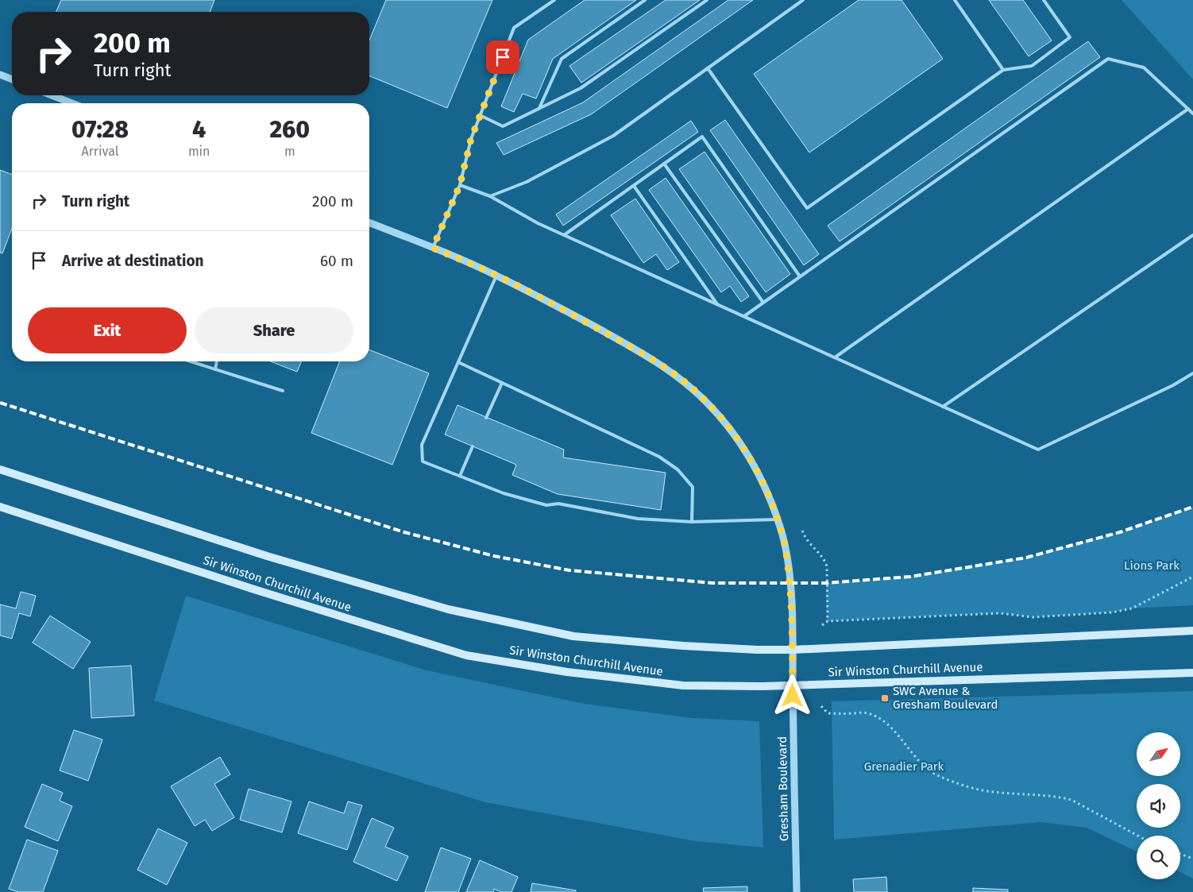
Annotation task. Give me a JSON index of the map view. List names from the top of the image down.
{
  "streets": {
    "main road": ["Sir Winston Churchill Avenue"],
    "street": ["Gresham Boulevard"]
  },
  "crossings": [
    ["Sir Winston Churchill Avenue", "Gresham Boulevard"]
  ],
  "parks": ["Lions Park", "Grenadier Park"],
  "places": {
    "transit": ["SWC Avenue & Gresham Boulevard"]
  },
  "north": "top right",
  "page": {
    "turn": ["200 m", "Turn right"],
    "eta": [
      "07:28",
      "Arrival",
      "4",
      "min",
      "260",
      "m"
    ],
    "list": [
      {
        "name": "Turn right",
        "value": "200 m"
      },
      {
        "name": "Arrive at destination",
        "value": "60 m"
      }
    ],
    "buttons": ["Exit", "Share"]
  }
}
